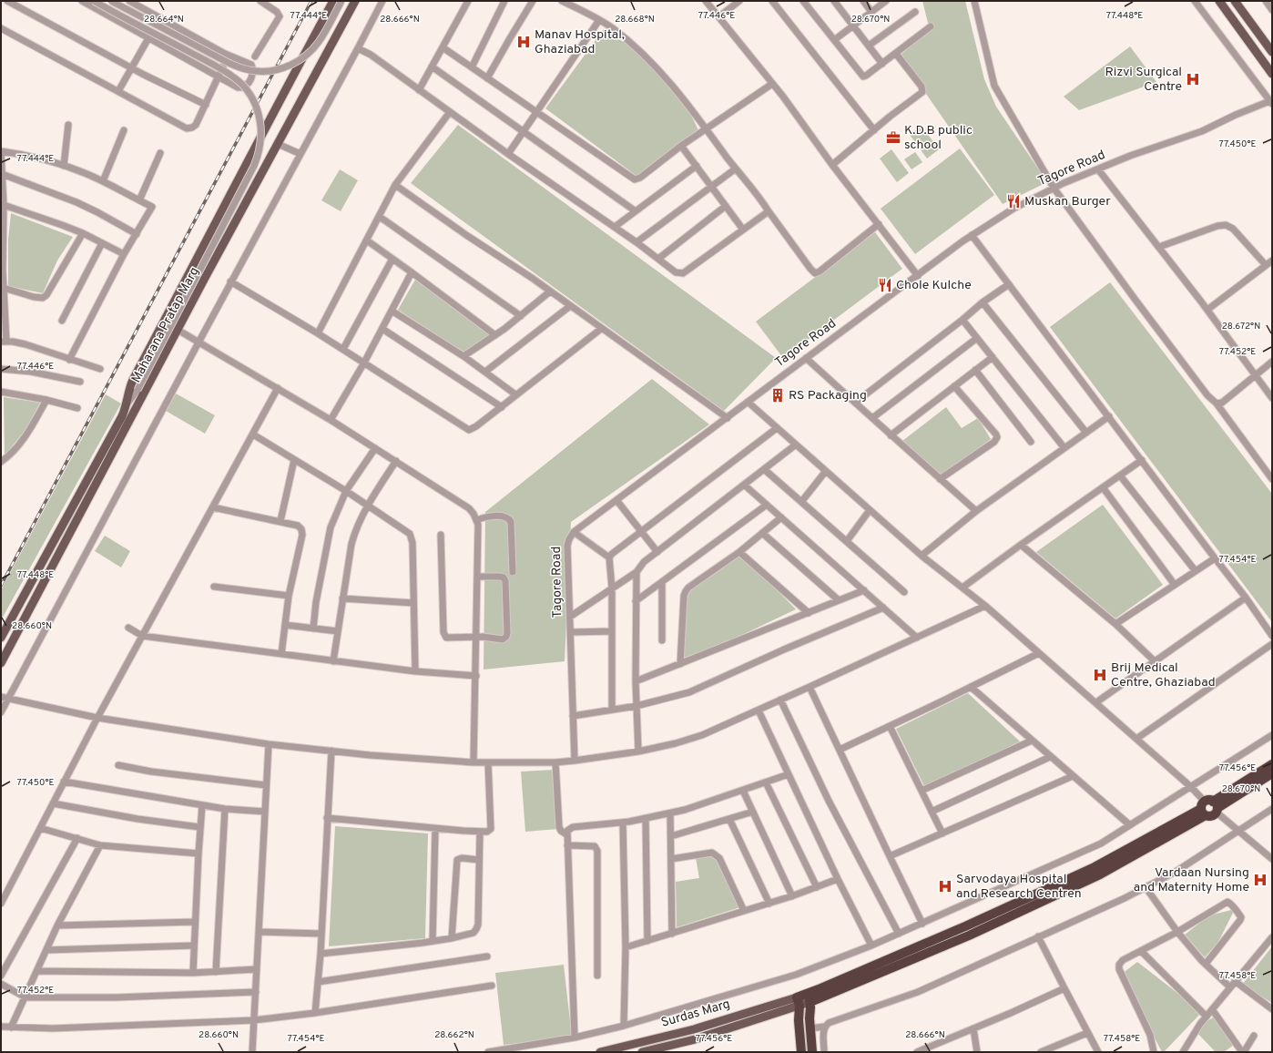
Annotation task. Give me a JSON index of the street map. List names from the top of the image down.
{
  "streets": {
    "main road": ["Maharana Pratap Marg", "Surdas Marg"],
    "street": ["Tagore Road"]
  },
  "places": {
    "hospital": [
      "Manav Hospital, Ghaziabad",
      "Rizvi Surgical Centre",
      "Brij Medical Centre, Ghaziabad",
      "Vardaan Nursing and Maternity Home",
      "Sarvodaya Hospital and Research Centren"
    ],
    "office": ["K.D.B public school"],
    "restaurant": ["Muskan Burger", "Chole Kulche"],
    "building": ["RS Packaging"]
  },
  "coordinates": [
    "77.444°E",
    "77.446°E",
    "77.448°E",
    "28.664°N",
    "28.666°N",
    "28.668°N",
    "28.670°N",
    "77.450°E",
    "28.672°N",
    "77.452°E",
    "77.454°E",
    "28.660°N",
    "77.456°E",
    "77.458°E",
    "28.662°N"
  ]
}
